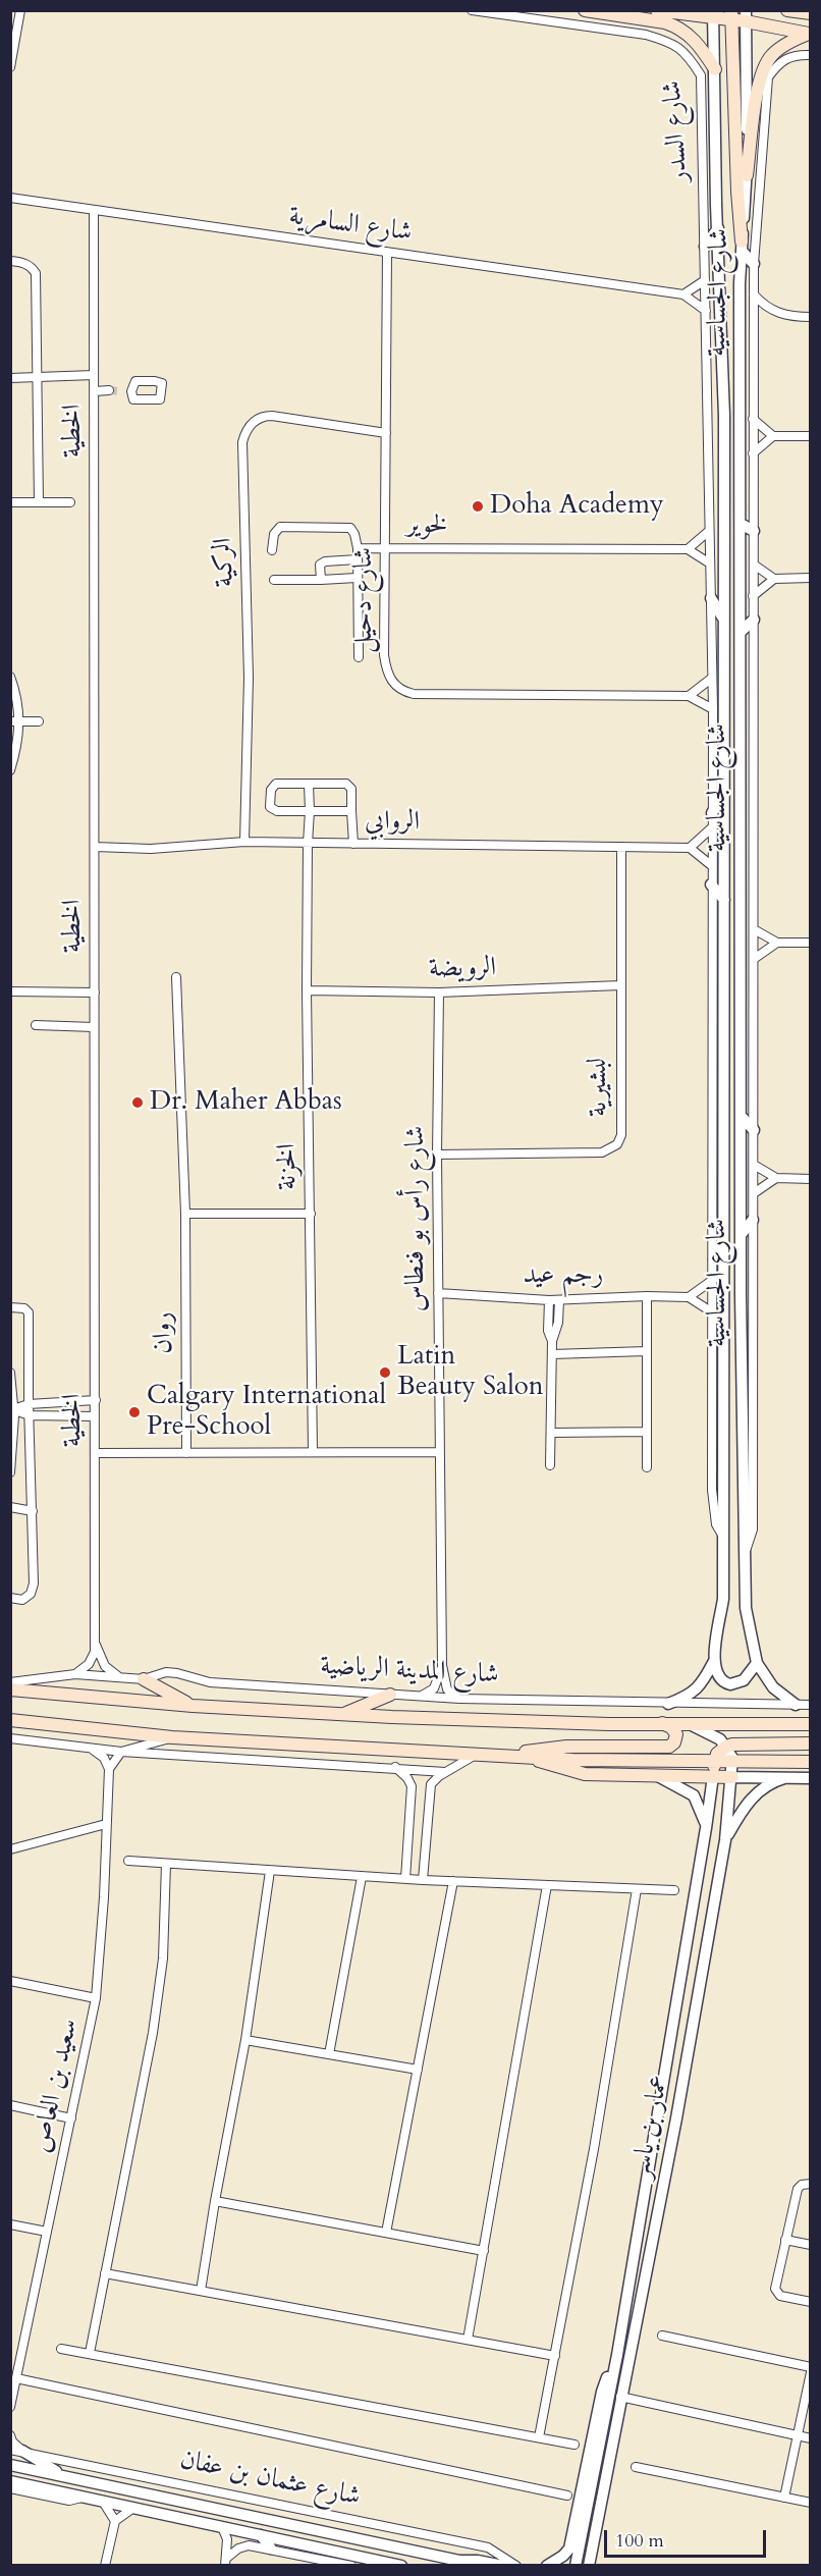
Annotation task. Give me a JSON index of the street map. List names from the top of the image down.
{
  "streets": {
    "main road": ["شارع المدينة الرياضية"],
    "street": [
      "شارع السدر",
      "شارع السامرية",
      "شارع الجساسية",
      "الخطية",
      "لخوير",
      "الركية",
      "شارع دحيل",
      "الروابي",
      "الرويضة",
      "لبشيرية",
      "الخزنة",
      "شارع رأس بو فنطاس",
      "رجم عيد",
      "روان",
      "سعيد بن العاص",
      "عمار بن ياسر",
      "شارع عثمان بن عفان"
    ]
  },
  "crossings": [
    ["شارع السدر", "شارع الجساسية"],
    ["شارع السامرية", "شارع الجساسية"],
    ["شارع السامرية", "الخطية"],
    ["شارع السامرية", "شارع دحيل"],
    ["شارع الجساسية", "شارع دحيل"],
    ["الخطية", "الروابي"],
    ["الخطية", "شارع المدينة الرياضية"],
    ["لخوير", "شارع دحيل"],
    ["الركية", "شارع دحيل"],
    ["الركية", "الروابي"],
    ["الروابي", "لبشيرية"],
    ["الروابي", "الخزنة"],
    ["الرويضة", "لبشيرية"],
    ["الرويضة", "الخزنة"],
    ["الرويضة", "شارع رأس بو فنطاس"],
    ["لبشيرية", "شارع رأس بو فنطاس"],
    ["شارع رأس بو فنطاس", "رجم عيد"],
    ["شارع رأس بو فنطاس", "شارع المدينة الرياضية"]
  ],
  "places": [
    "Doha Academy",
    "Dr. Maher Abbas",
    "Latin Beauty Salon",
    "Calgary International Pre-School"
  ],
  "scale_bar": "100 m"
}
